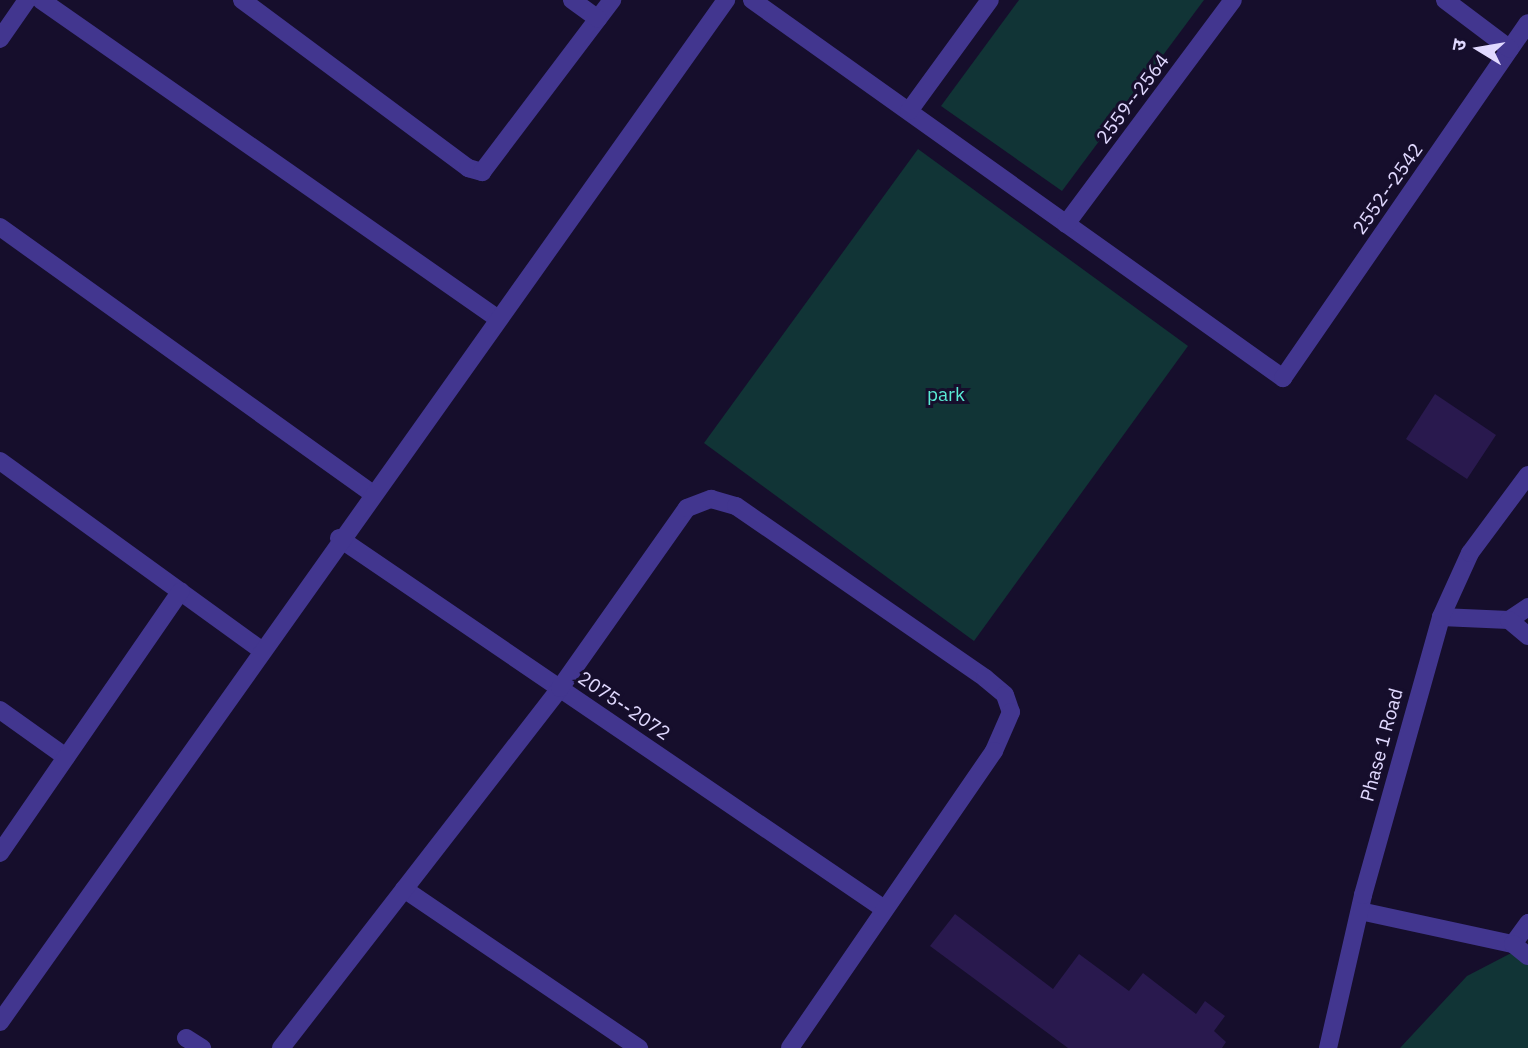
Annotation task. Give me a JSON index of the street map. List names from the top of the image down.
{
  "streets": {
    "street": [
      "2559--2564",
      "2552--2542",
      "2075--2072",
      "Phase 1 Road"
    ]
  },
  "crossings": [
    ["2559--2564", "2552--2542"]
  ],
  "parks": ["park"],
  "north": "left"
}
